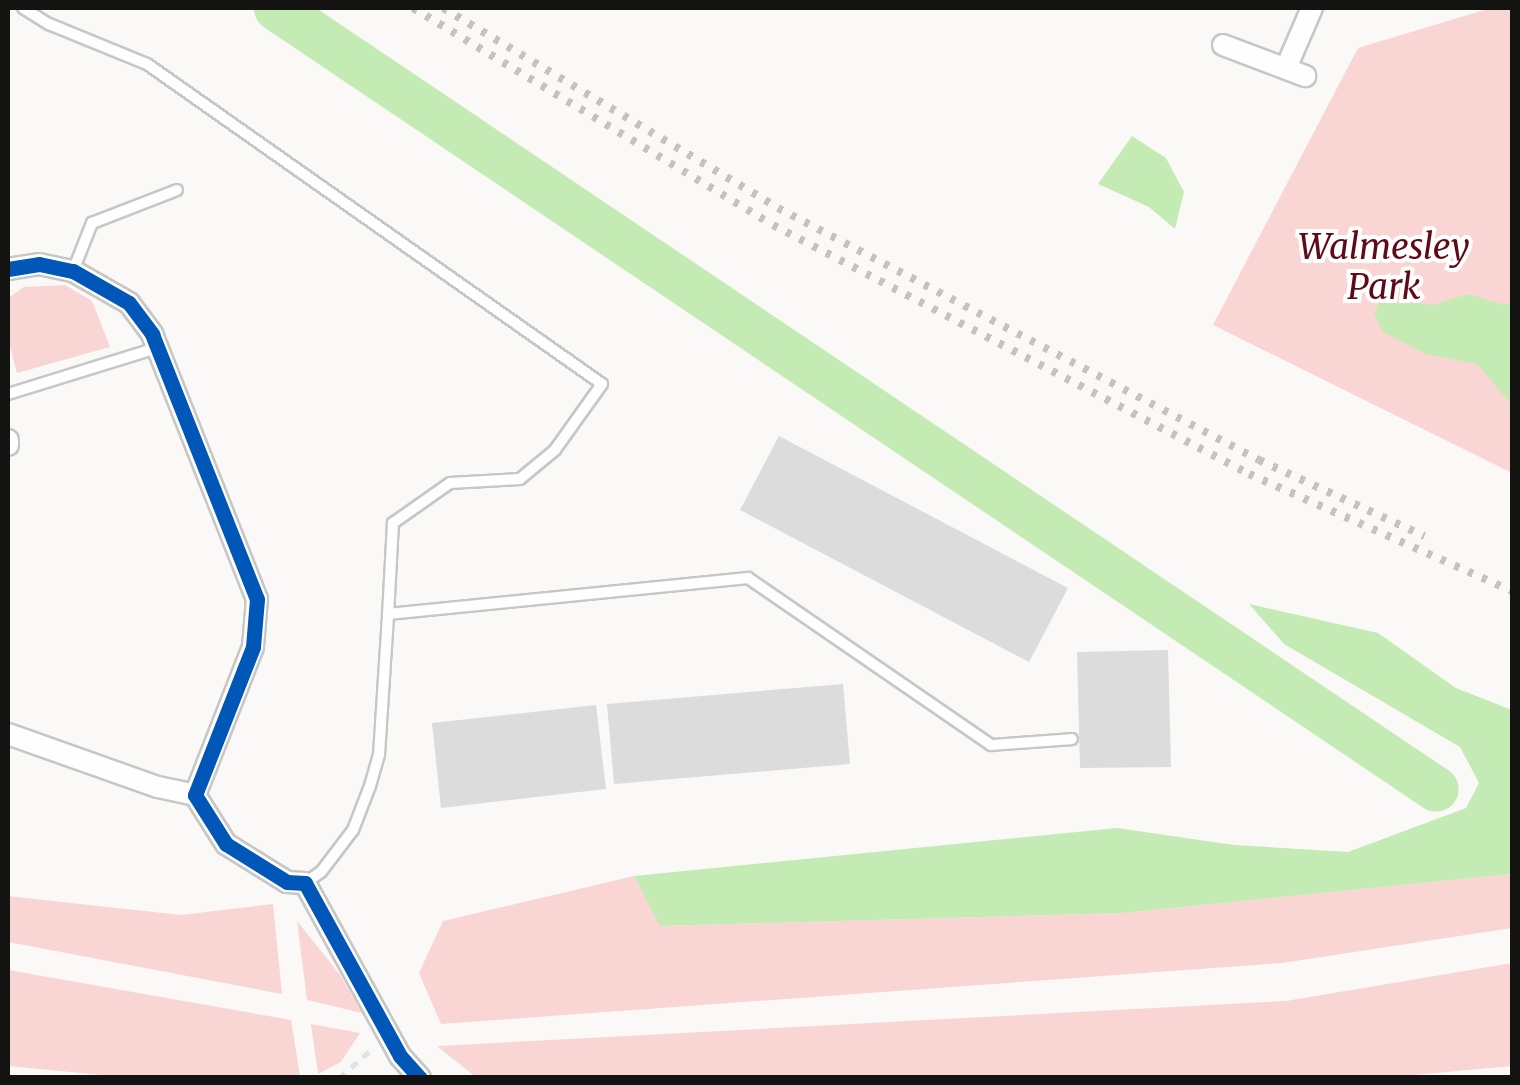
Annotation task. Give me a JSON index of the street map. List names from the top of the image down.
{
  "parks": ["Walmesley Park"]
}
